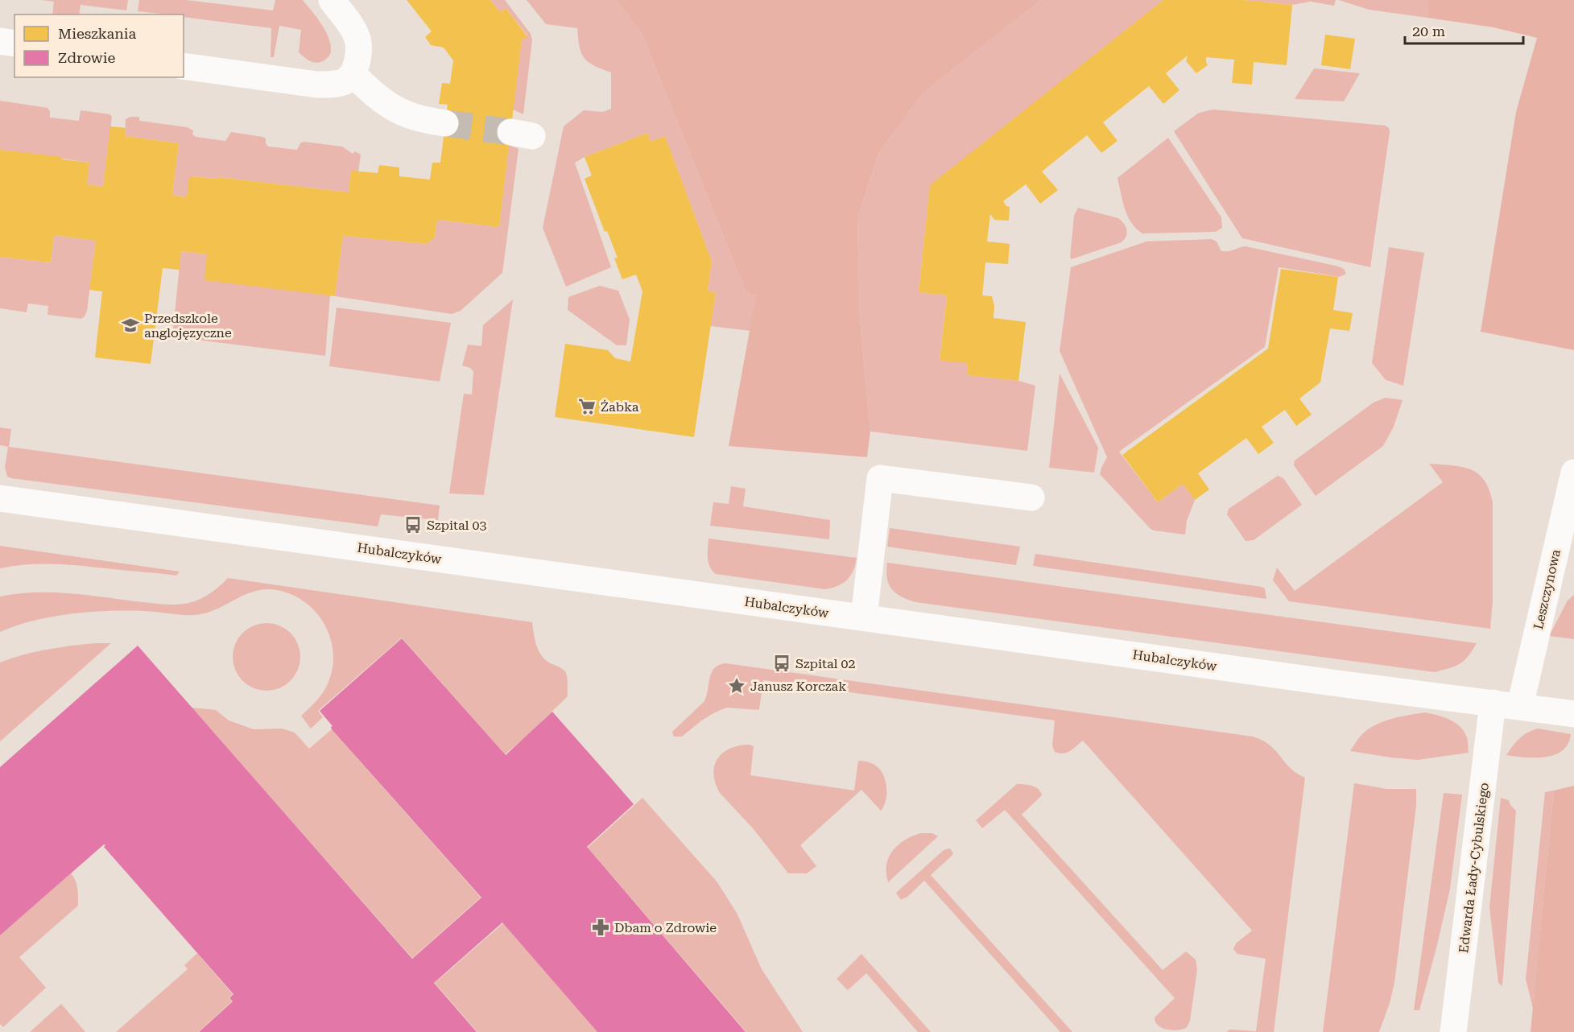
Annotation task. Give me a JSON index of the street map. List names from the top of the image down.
{
  "streets": {
    "street": ["Hubalczyków", "Leszczynowa", "Edwarda Łady-Cybulskiego"]
  },
  "crossings": [
    ["Hubalczyków", "Leszczynowa"],
    ["Hubalczyków", "Edwarda Łady-Cybulskiego"]
  ],
  "places": {
    "school or university": ["Przedszkole anglojęzyczne"],
    "supermarket": ["Żabka"],
    "bus stop": ["Szpital 03", "Szpital 02"],
    "place": ["Janusz Korczak"],
    "pharmacy": ["Dbam o Zdrowie"]
  },
  "legend": ["Mieszkania", "Zdrowie"],
  "scale_bar": "20 m"
}
